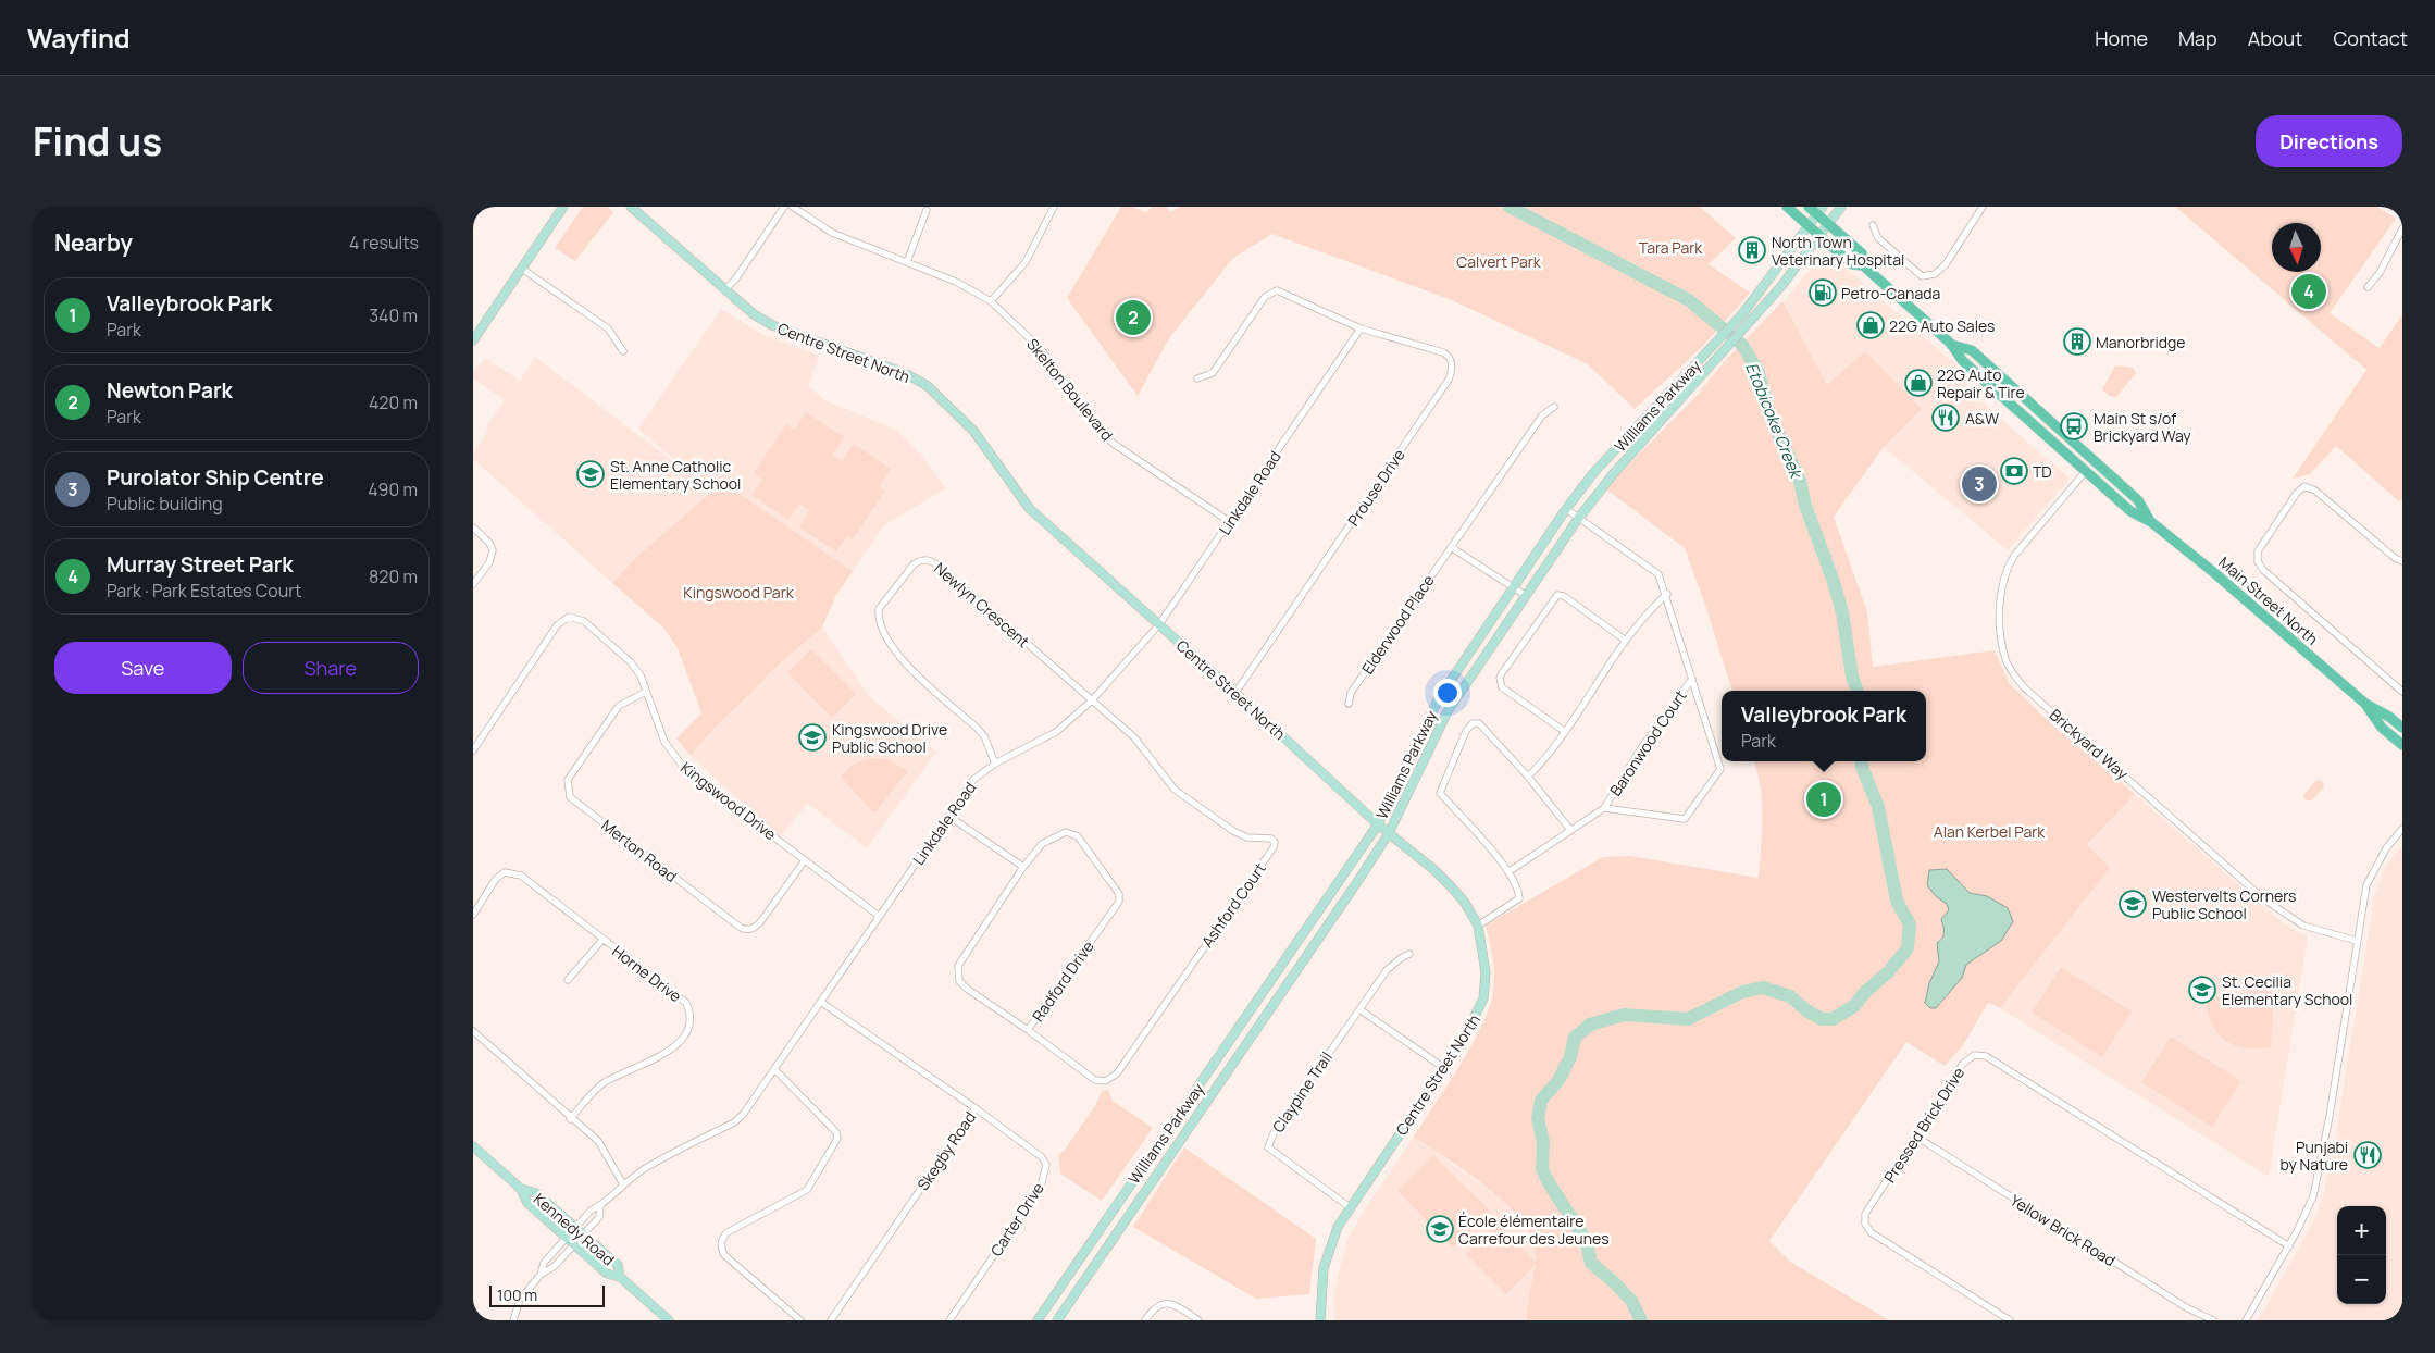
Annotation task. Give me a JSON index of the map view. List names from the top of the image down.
{
  "streets": {
    "main road": [
      "Centre Street North",
      "Williams Parkway",
      "Main Street North",
      "Kennedy Road"
    ],
    "street": [
      "Skelton Boulevard",
      "Prouse Drive",
      "Linkdale Road",
      "Newlyn Crescent",
      "Elderwood Place",
      "Baronwood Court",
      "Brickyard Way",
      "Kingswood Drive",
      "Merton Road",
      "Ashford Court",
      "Horne Drive",
      "Radford Drive",
      "Claypine Trail",
      "Pressed Brick Drive",
      "Skegby Road",
      "Carter Drive",
      "Yellow Brick Road"
    ]
  },
  "crossings": [
    ["Centre Street North", "Williams Parkway"],
    ["Centre Street North", "Prouse Drive"],
    ["Centre Street North", "Linkdale Road"],
    ["Centre Street North", "Claypine Trail"],
    ["Skelton Boulevard", "Linkdale Road"],
    ["Williams Parkway", "Main Street North"],
    ["Williams Parkway", "Baronwood Court"],
    ["Prouse Drive", "Linkdale Road"],
    ["Linkdale Road", "Newlyn Crescent"],
    ["Linkdale Road", "Kingswood Drive"],
    ["Linkdale Road", "Ashford Court"],
    ["Linkdale Road", "Skegby Road"],
    ["Linkdale Road", "Kennedy Road"],
    ["Main Street North", "Brickyard Way"],
    ["Newlyn Crescent", "Ashford Court"],
    ["Kingswood Drive", "Merton Road"],
    ["Ashford Court", "Radford Drive"],
    ["Pressed Brick Drive", "Yellow Brick Road"],
    ["Skegby Road", "Carter Drive"]
  ],
  "water": ["Etobicoke Creek"],
  "parks": [
    "Tara Park",
    "Calvert Park",
    "Kingswood Park",
    "Alan Kerbel Park"
  ],
  "places": {
    "building": ["North Town Veterinary Hospital", "Manorbridge"],
    "fuel station": ["Petro-Canada"],
    "shop": ["22G Auto Sales", "22G Auto Repair & Tire"],
    "restaurant": ["A&W", "Punjabi by Nature"],
    "bus stop": ["Main St s/of Brickyard Way"],
    "bank": ["TD"],
    "school or university": [
      "St. Anne Catholic Elementary School",
      "Kingswood Drive Public School",
      "Westervelts Corners Public School",
      "St. Cecilia Elementary School",
      "École élémentaire Carrefour des Jeunes"
    ]
  },
  "scale_bar": "100 m",
  "north": "bottom",
  "page": {
    "header": "Wayfind",
    "nav": [
      "Home",
      "Map",
      "About",
      "Contact"
    ],
    "title": "Find us",
    "buttons": [
      "Directions",
      ["Save", "Share"]
    ],
    "heading": ["Nearby", "4 results"],
    "pins": [
      "4",
      "2",
      "3",
      "1"
    ],
    "list": [
      {
        "mark": "1",
        "name": "Valleybrook Park",
        "note": "Park",
        "value": "340 m"
      },
      {
        "mark": "2",
        "name": "Newton Park",
        "note": "Park",
        "value": "420 m"
      },
      {
        "mark": "3",
        "name": "Purolator Ship Centre",
        "note": "Public building",
        "value": "490 m"
      },
      {
        "mark": "4",
        "name": "Murray Street Park",
        "note": "Park · Park Estates Court",
        "value": "820 m"
      }
    ],
    "popup": ["Valleybrook Park", "Park"],
    "map_buttons": ["+", "−"],
    "scale": "100 m"
  }
}
